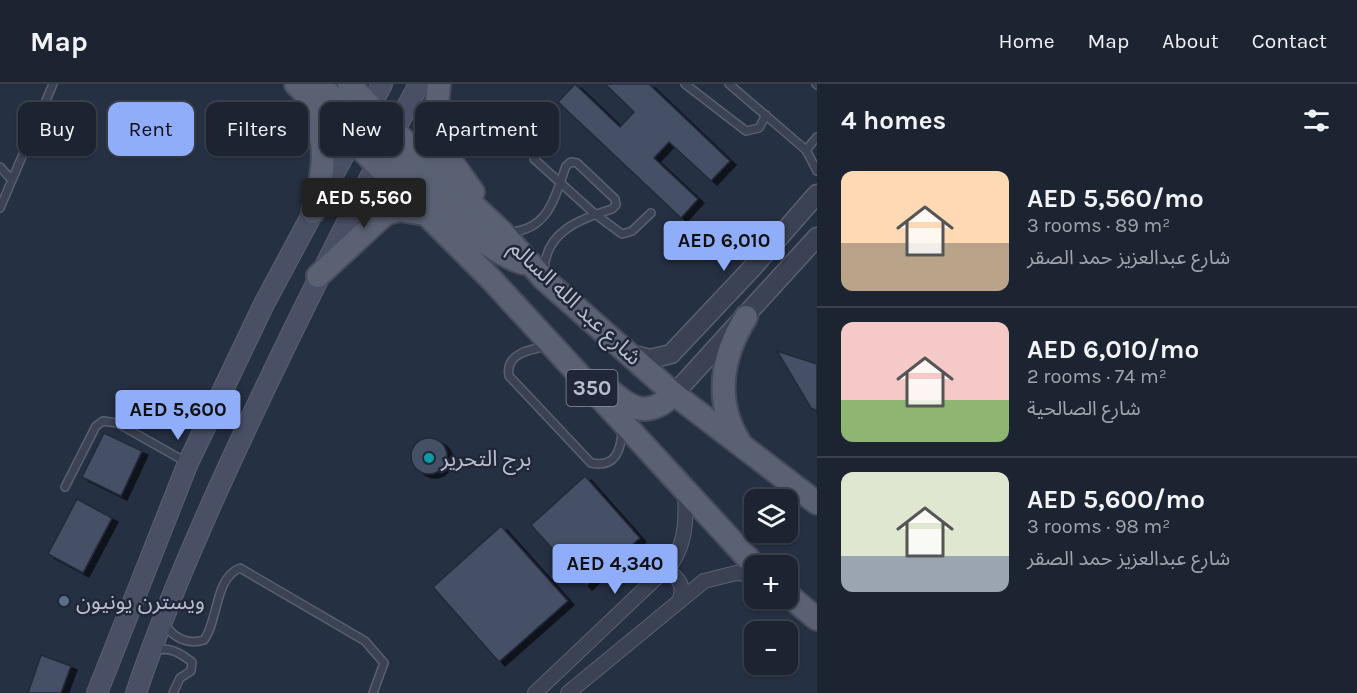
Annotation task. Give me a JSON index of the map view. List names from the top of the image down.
{
  "streets": {
    "main road": ["شارع عبد الله السالم", "350"]
  },
  "places": ["برج التحرير", "ويسترن يونيون"],
  "page": {
    "header": "Map",
    "nav": [
      "Home",
      "Map",
      "About",
      "Contact"
    ],
    "heading": "4 homes",
    "chip": [
      "Buy",
      "Rent",
      "Filters",
      "New",
      "Apartment"
    ],
    "list": [
      {
        "name": "AED 5,560/mo",
        "note": "3 rooms · 89 m² · شارع عبدالعزيز حمد الصقر"
      },
      {
        "name": "AED 6,010/mo",
        "note": "2 rooms · 74 m² · شارع الصالحية"
      },
      {
        "name": "AED 5,600/mo",
        "note": "3 rooms · 98 m² · شارع عبدالعزيز حمد الصقر"
      }
    ],
    "price": [
      "AED 5,560",
      "AED 6,010",
      "AED 5,600",
      "AED 4,340"
    ],
    "map_buttons": ["+", "−"]
  }
}
